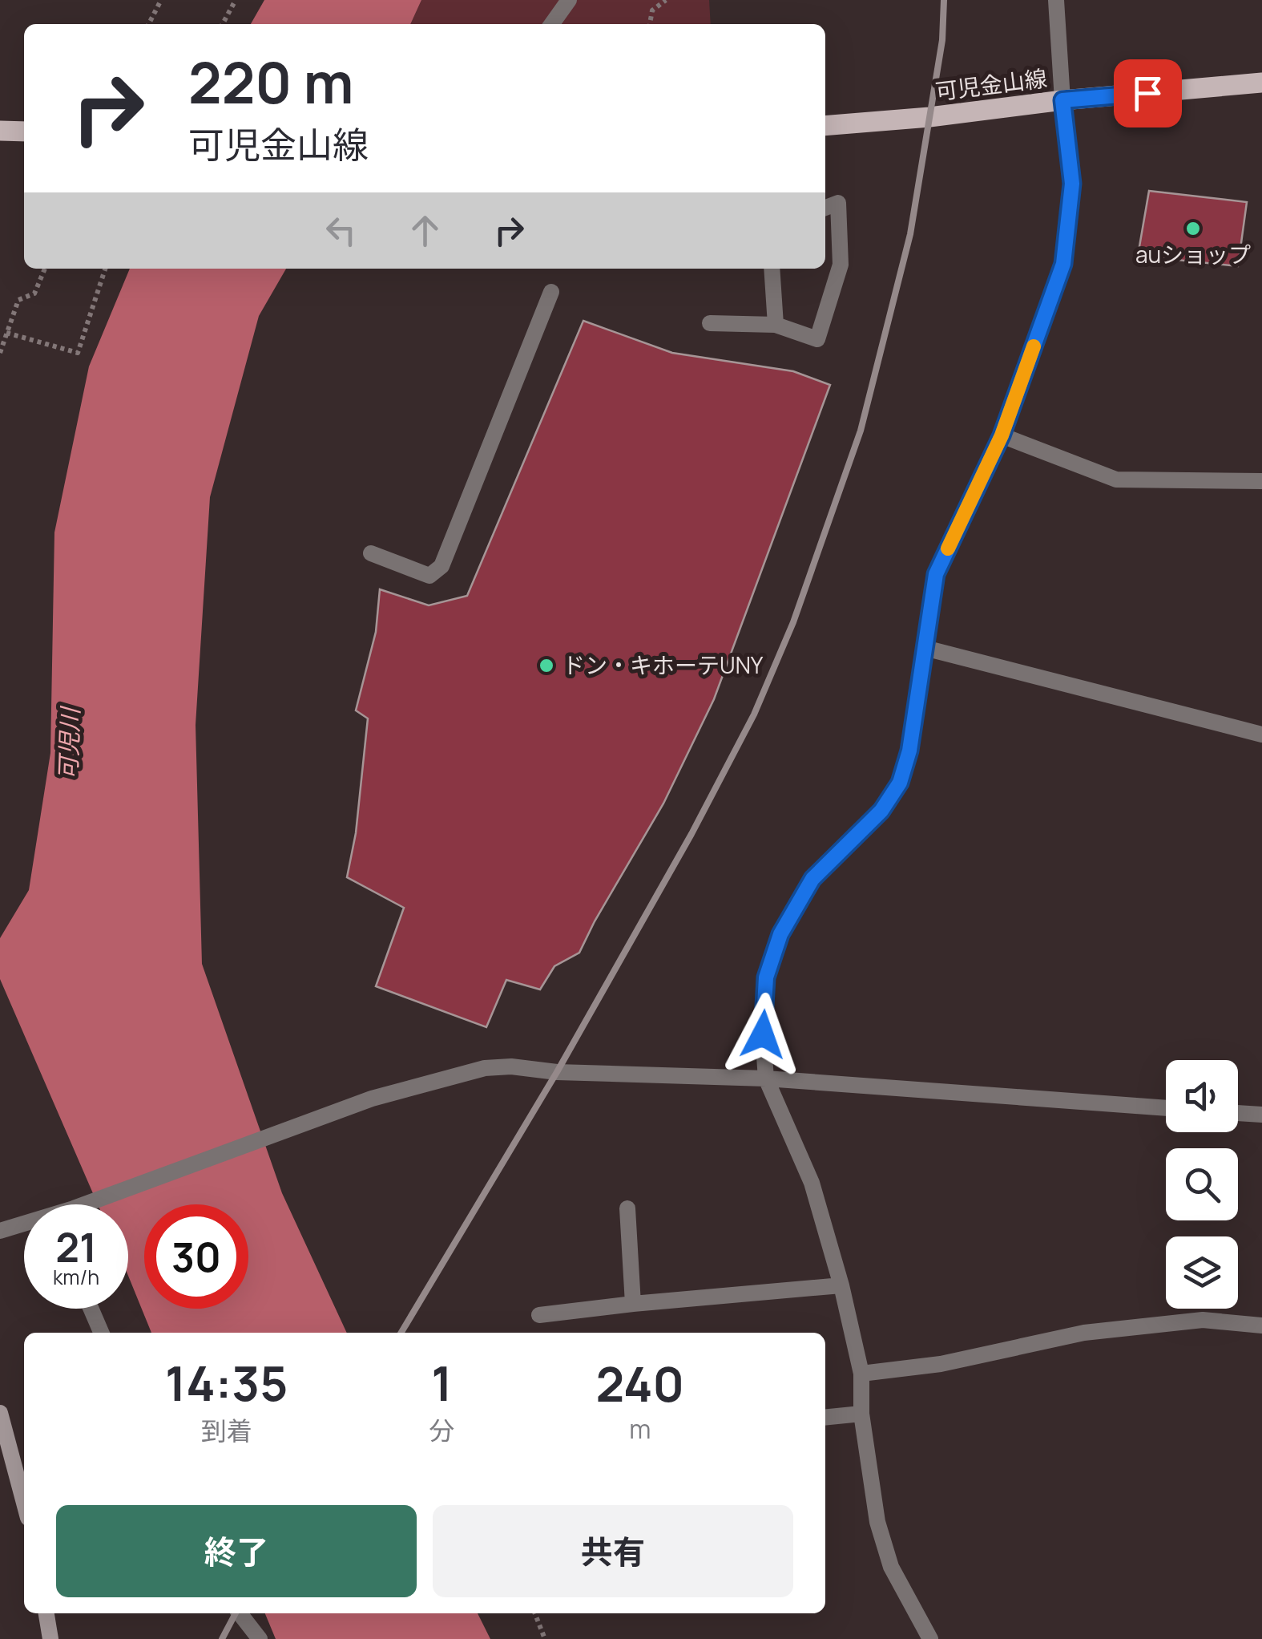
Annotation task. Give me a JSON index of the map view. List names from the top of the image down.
{
  "streets": {
    "main road": ["可児金山線"]
  },
  "water": ["可児川"],
  "places": ["auショップ", "ドン・キホーテUNY"],
  "page": {
    "turn": ["220 m", "可児金山線"],
    "speed": "21 km/h",
    "limit": "30",
    "eta": [
      "14:35",
      "到着",
      "1",
      "分",
      "240",
      "m"
    ],
    "buttons": ["終了", "共有"]
  }
}
